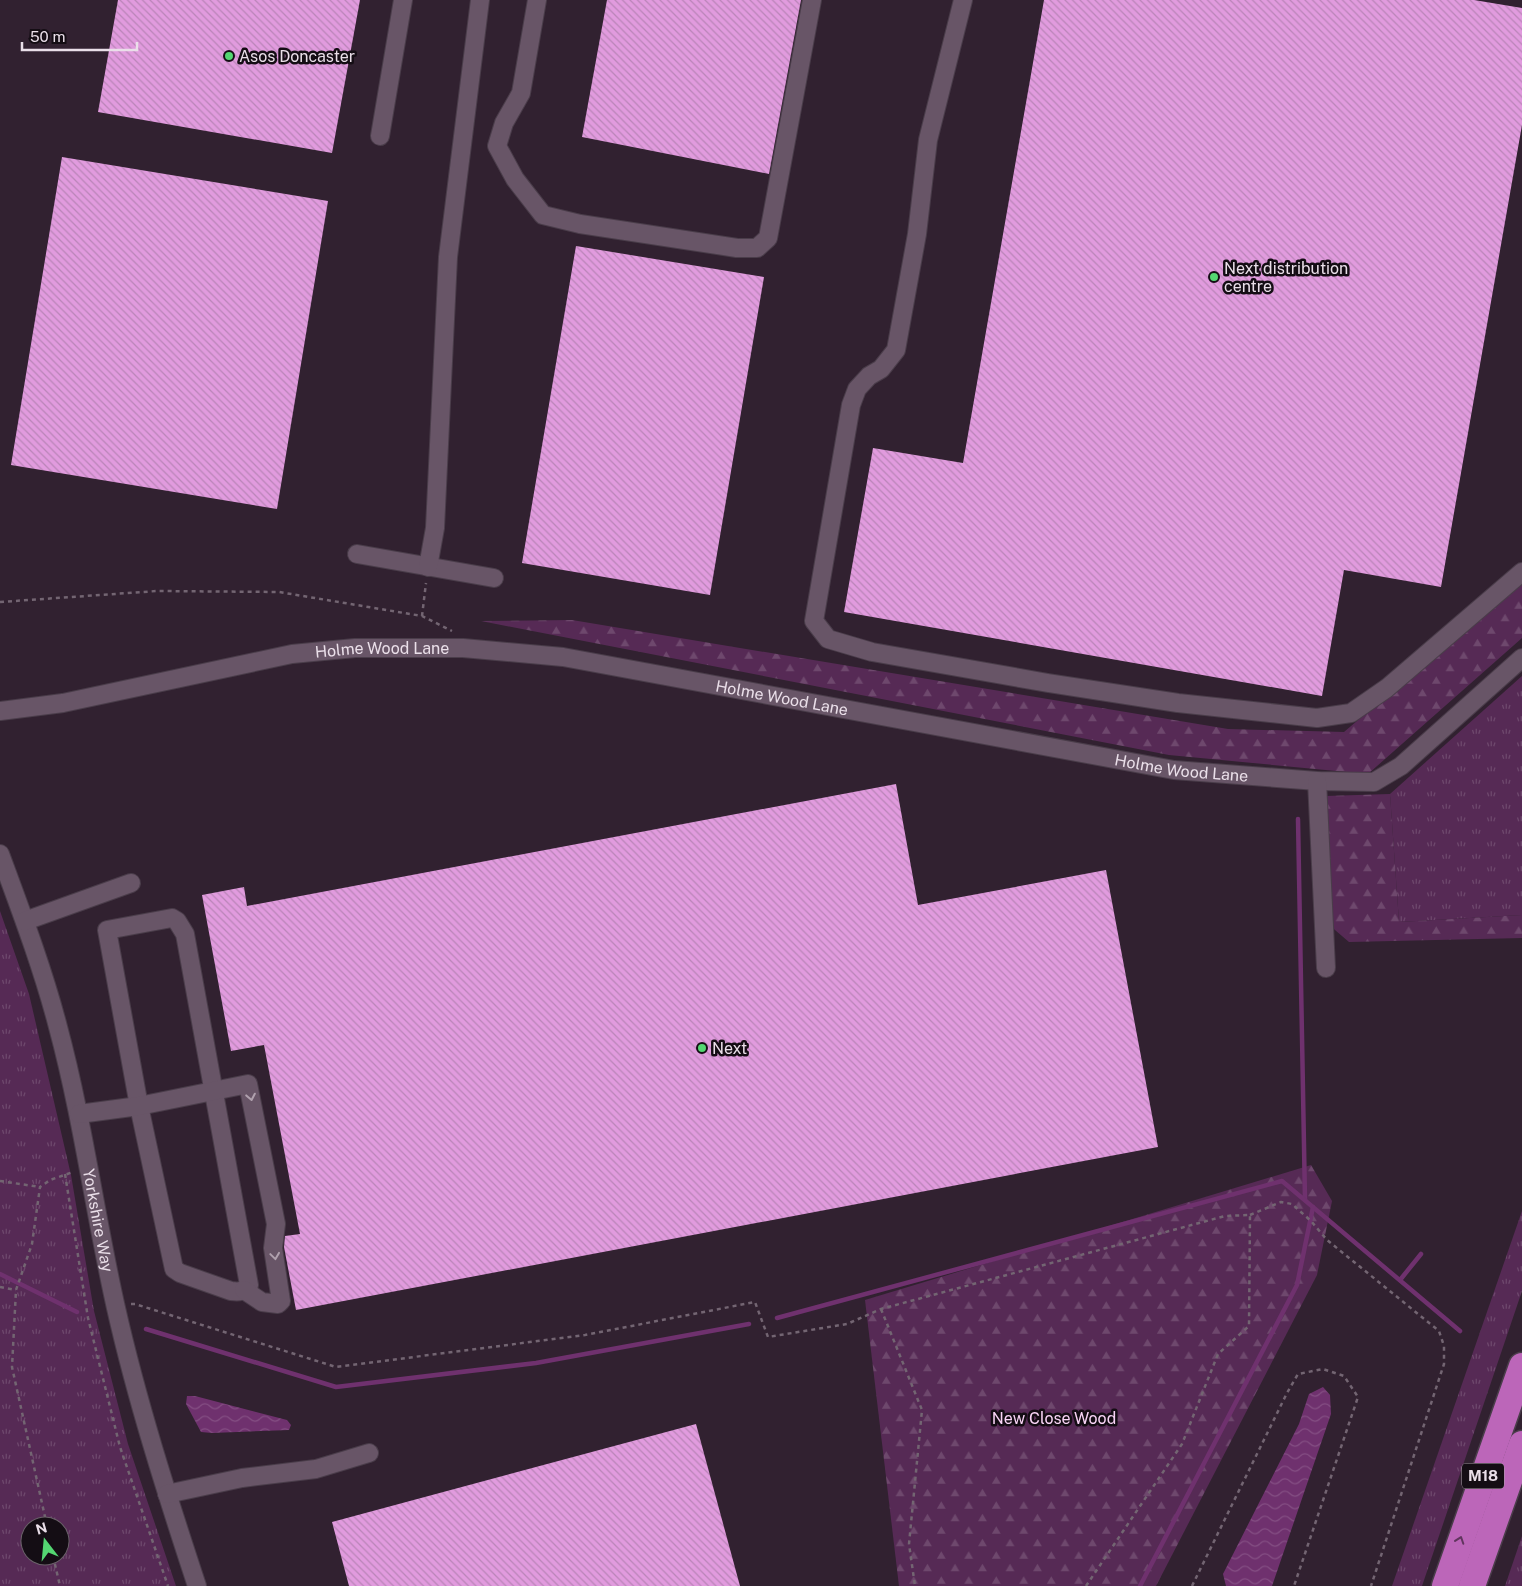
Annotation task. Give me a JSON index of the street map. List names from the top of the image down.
{
  "streets": {
    "highway": ["M18"],
    "street": ["Holme Wood Lane", "Yorkshire Way"]
  },
  "parks": ["New Close Wood"],
  "places": ["Asos Doncaster", "Next distribution centre", "Next"],
  "scale_bar": "50 m",
  "north": "top"
}
